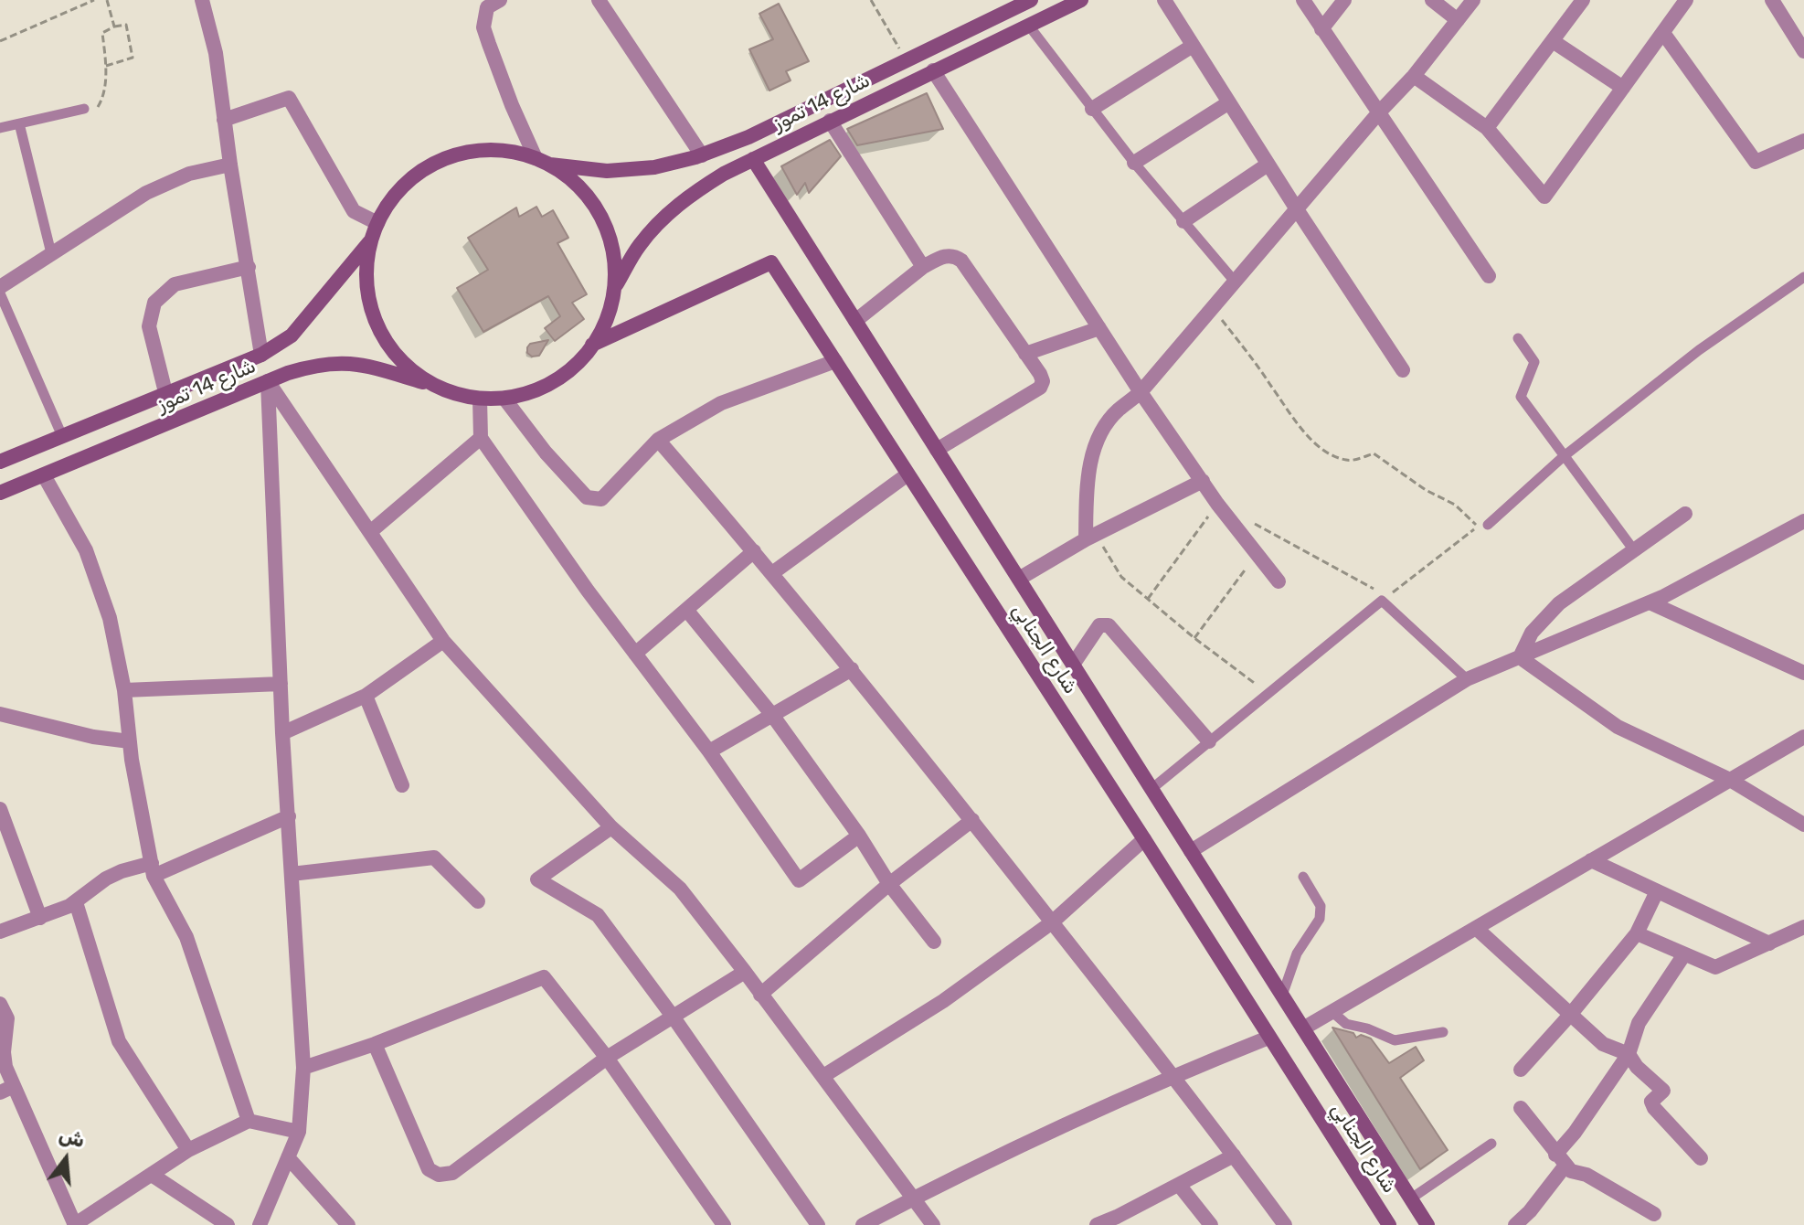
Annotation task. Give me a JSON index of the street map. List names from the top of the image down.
{
  "streets": {
    "main road": ["شارع 14 تموز", "شارع الجنابي"]
  },
  "crossings": [
    ["شارع 14 تموز", "شارع الجنابي"]
  ],
  "north": "top"
}
